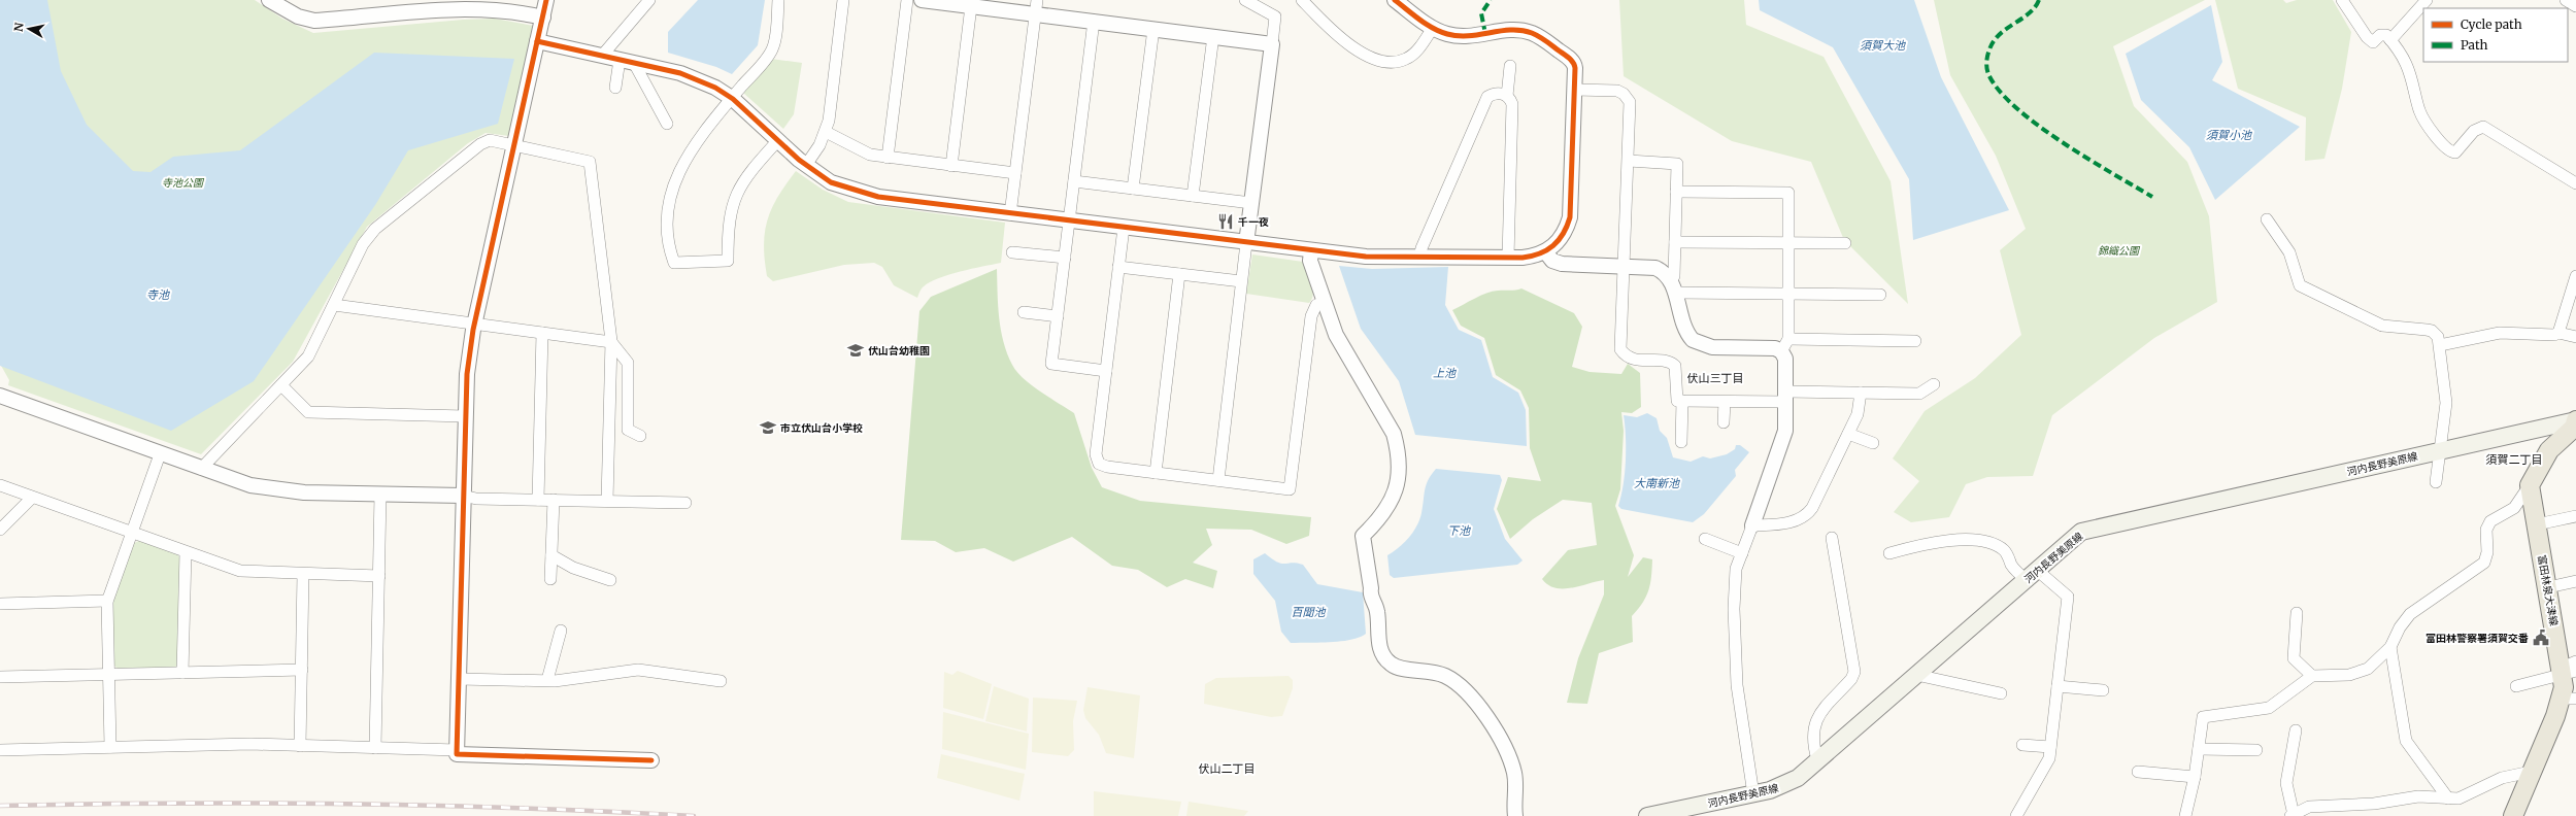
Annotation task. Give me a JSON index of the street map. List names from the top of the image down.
{
  "streets": {
    "main road": ["河内長野美原線", "富田林泉大津線"]
  },
  "districts": ["伏山三丁目", "須賀二丁目", "伏山二丁目"],
  "water": [
    "須賀大池",
    "須賀小池",
    "寺池",
    "上池",
    "大南新池",
    "下池",
    "百聞池"
  ],
  "parks": ["寺池公園", "錦織公園"],
  "places": {
    "restaurant": ["千一夜"],
    "school or university": ["伏山台幼稚園", "市立伏山台小学校"],
    "public building": ["富田林警察署須賀交番"]
  },
  "legend": ["Cycle path", "Path"],
  "north": "left"
}
